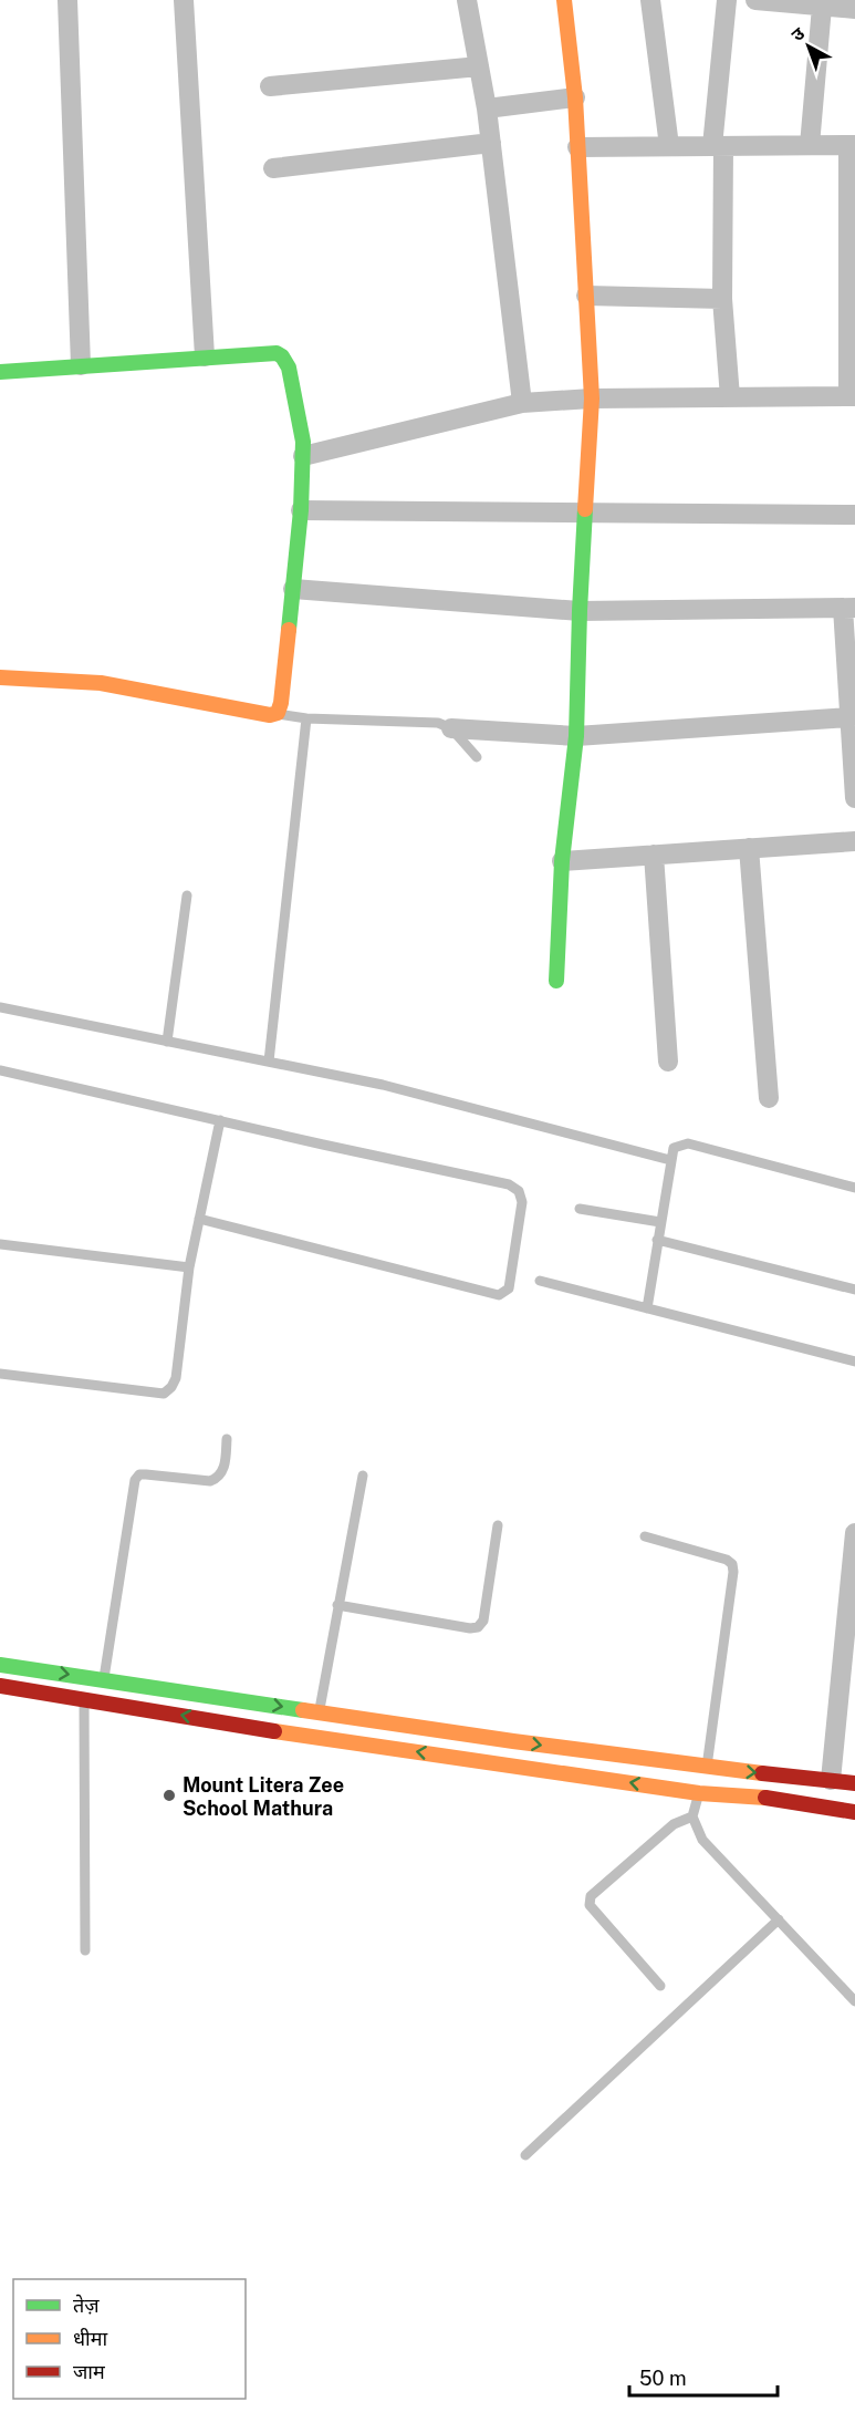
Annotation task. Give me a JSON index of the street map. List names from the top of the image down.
{
  "places": ["Mount Litera Zee School Mathura"],
  "legend": ["तेज़", "धीमा", "जाम"],
  "scale_bar": "50 m",
  "north": "top left"
}
